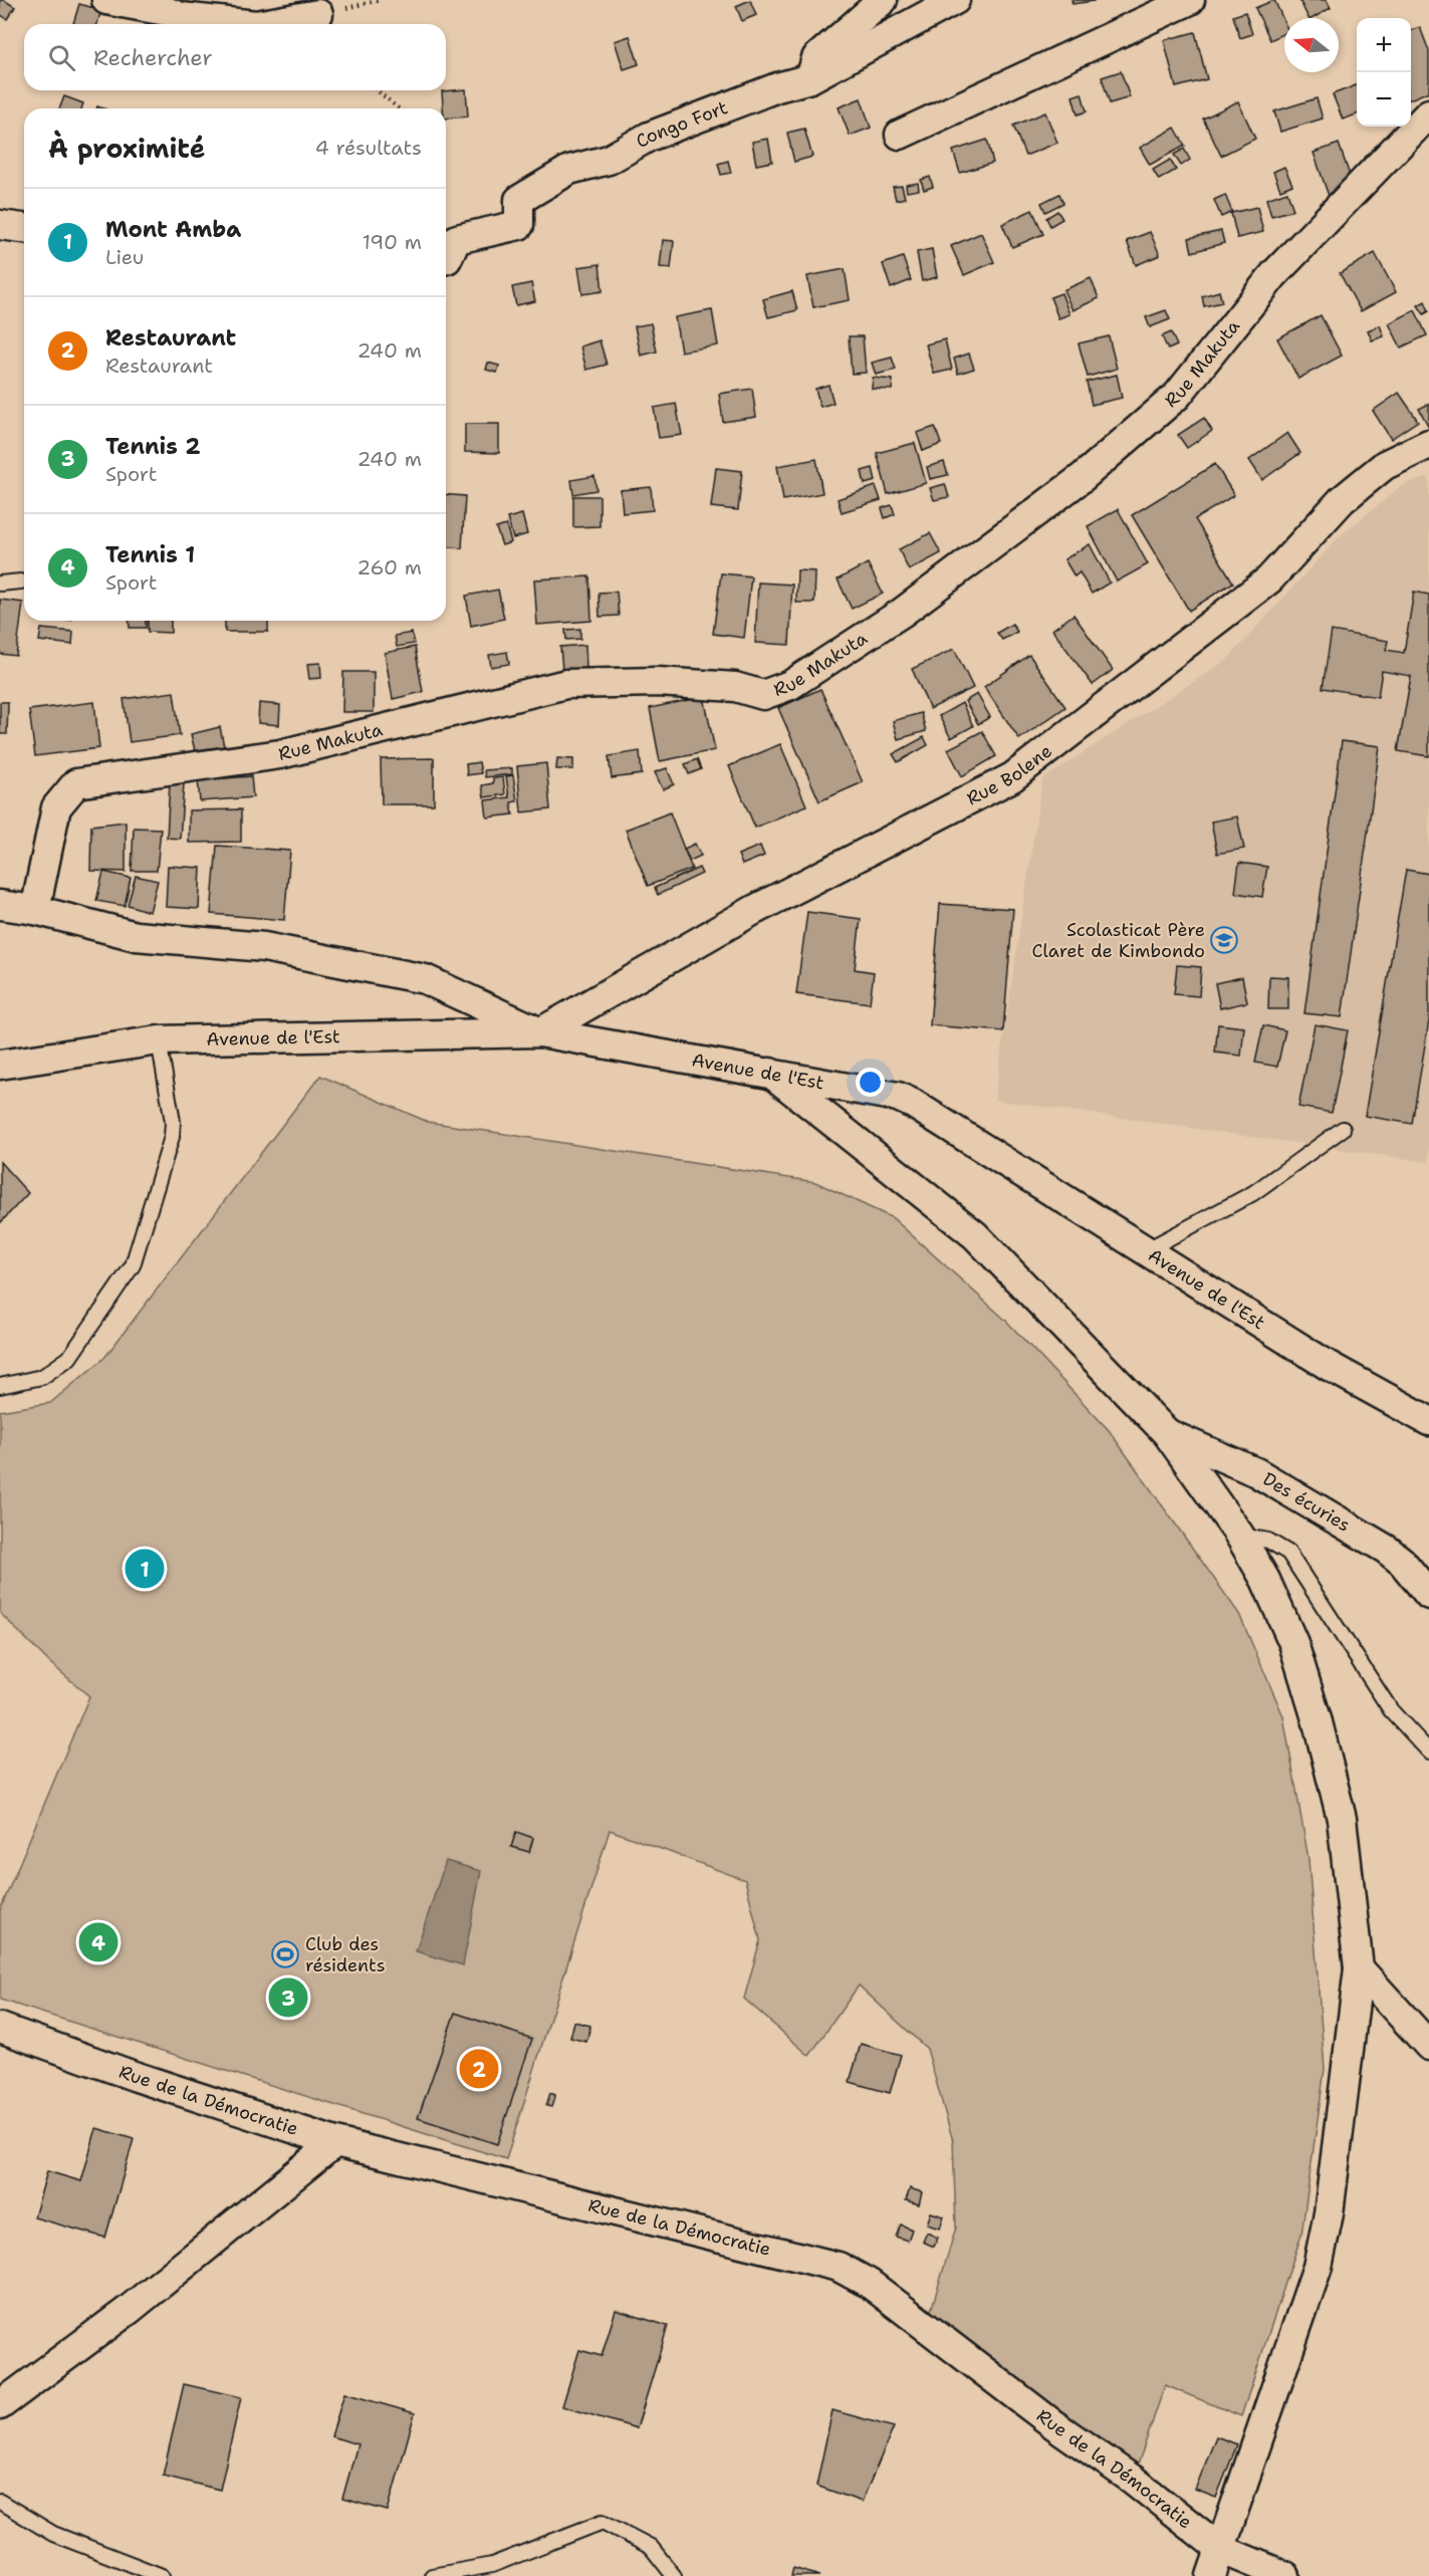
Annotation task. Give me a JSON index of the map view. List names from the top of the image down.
{
  "streets": {
    "street": [
      "Congo Fort",
      "Rue Makuta",
      "Rue Bolene",
      "Avenue de l'Est",
      "Des écuries",
      "Rue de la Démocratie"
    ]
  },
  "crossings": [
    ["Rue Bolene", "Avenue de l'Est"]
  ],
  "places": {
    "school or university": ["Scolasticat Père Claret de Kimbondo"],
    "sports": ["Club des résidents"]
  },
  "north": "left",
  "page": {
    "map_buttons": ["+", "−"],
    "search": "Rechercher",
    "heading": ["À proximité", "4 résultats"],
    "list": [
      {
        "mark": "1",
        "name": "Mont Amba",
        "note": "Lieu",
        "value": "190 m"
      },
      {
        "mark": "2",
        "name": "Restaurant",
        "note": "Restaurant",
        "value": "240 m"
      },
      {
        "mark": "3",
        "name": "Tennis 2",
        "note": "Sport",
        "value": "240 m"
      },
      {
        "mark": "4",
        "name": "Tennis 1",
        "note": "Sport",
        "value": "260 m"
      }
    ],
    "pins": [
      "1",
      "4",
      "3",
      "2"
    ]
  }
}
